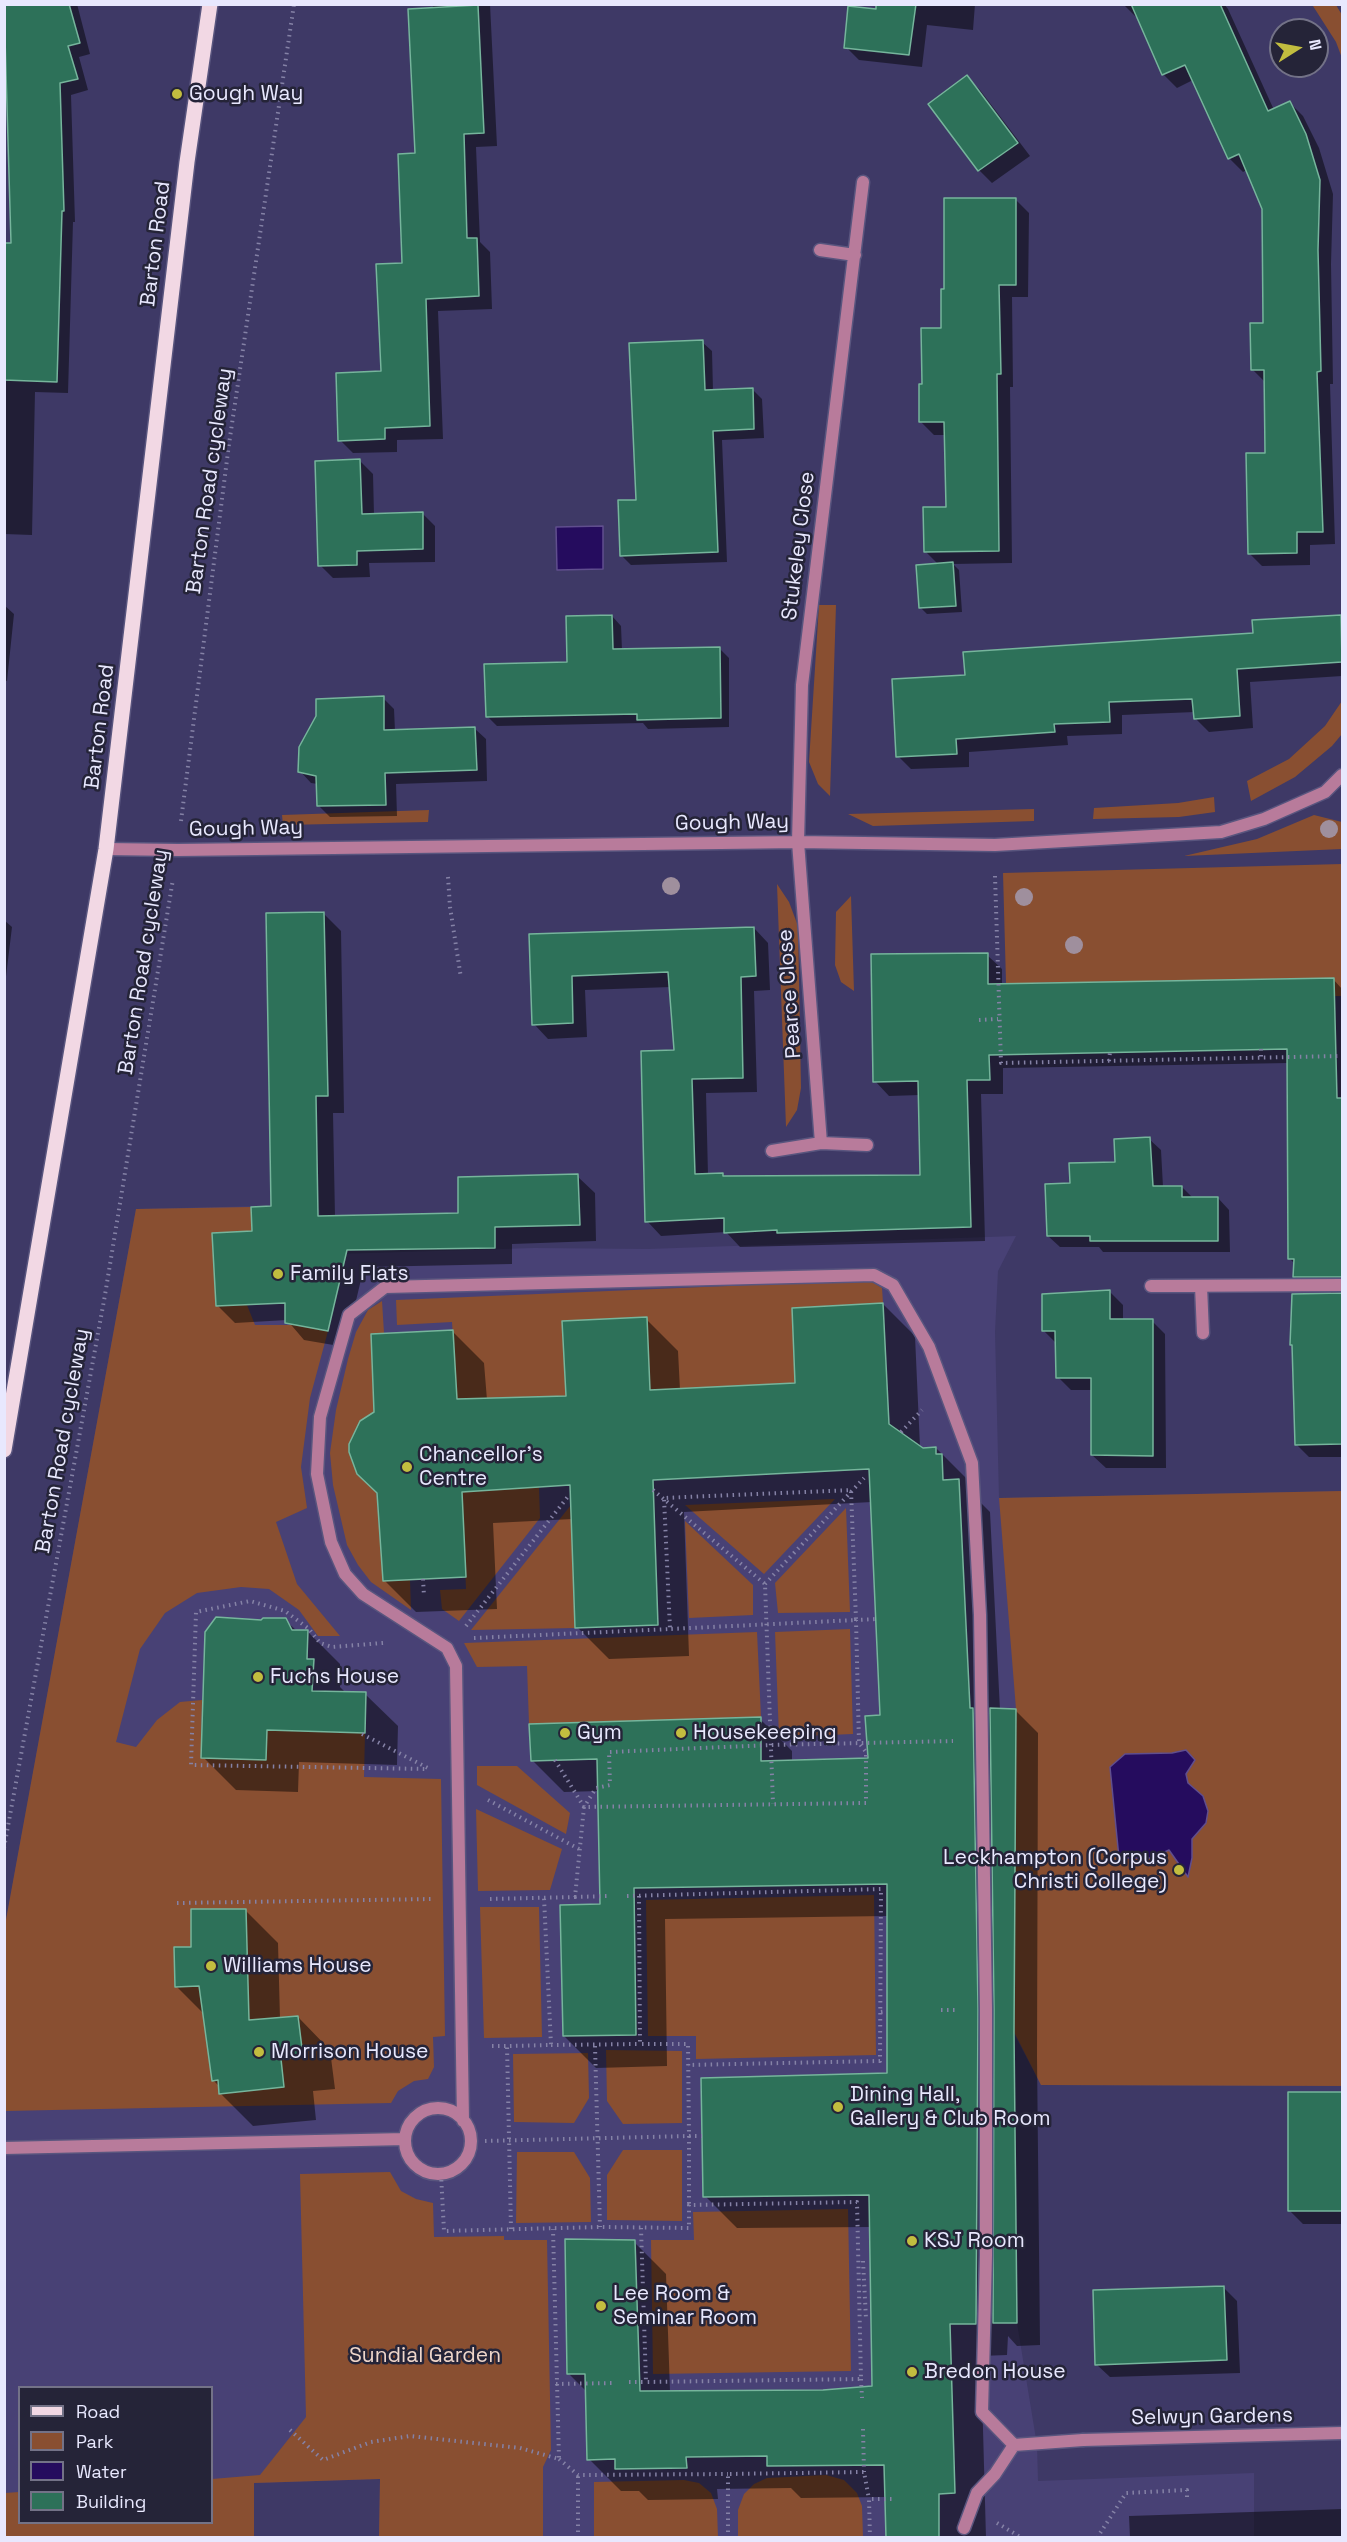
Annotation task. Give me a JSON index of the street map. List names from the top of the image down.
{
  "streets": {
    "main road": ["Barton Road"],
    "street": [
      "Stukeley Close",
      "Gough Way",
      "Pearce Close",
      "Selwyn Gardens"
    ],
    "path": ["Barton Road cycleway"]
  },
  "crossings": [
    ["Barton Road", "Gough Way"],
    ["Barton Road cycleway", "Gough Way"],
    ["Stukeley Close", "Gough Way"],
    ["Stukeley Close", "Pearce Close"],
    ["Gough Way", "Pearce Close"]
  ],
  "parks": ["Sundial Garden"],
  "places": [
    "Gough Way",
    "Family Flats",
    "Chancellor's Centre",
    "Fuchs House",
    "Gym",
    "Housekeeping",
    "Leckhampton (Corpus Christi College)",
    "Williams House",
    "Morrison House",
    "Dining Hall, Gallery & Club Room",
    "KSJ Room",
    "Lee Room & Seminar Room",
    "Bredon House"
  ],
  "legend": [
    "Road",
    "Park",
    "Water",
    "Building"
  ],
  "north": "right"
}
